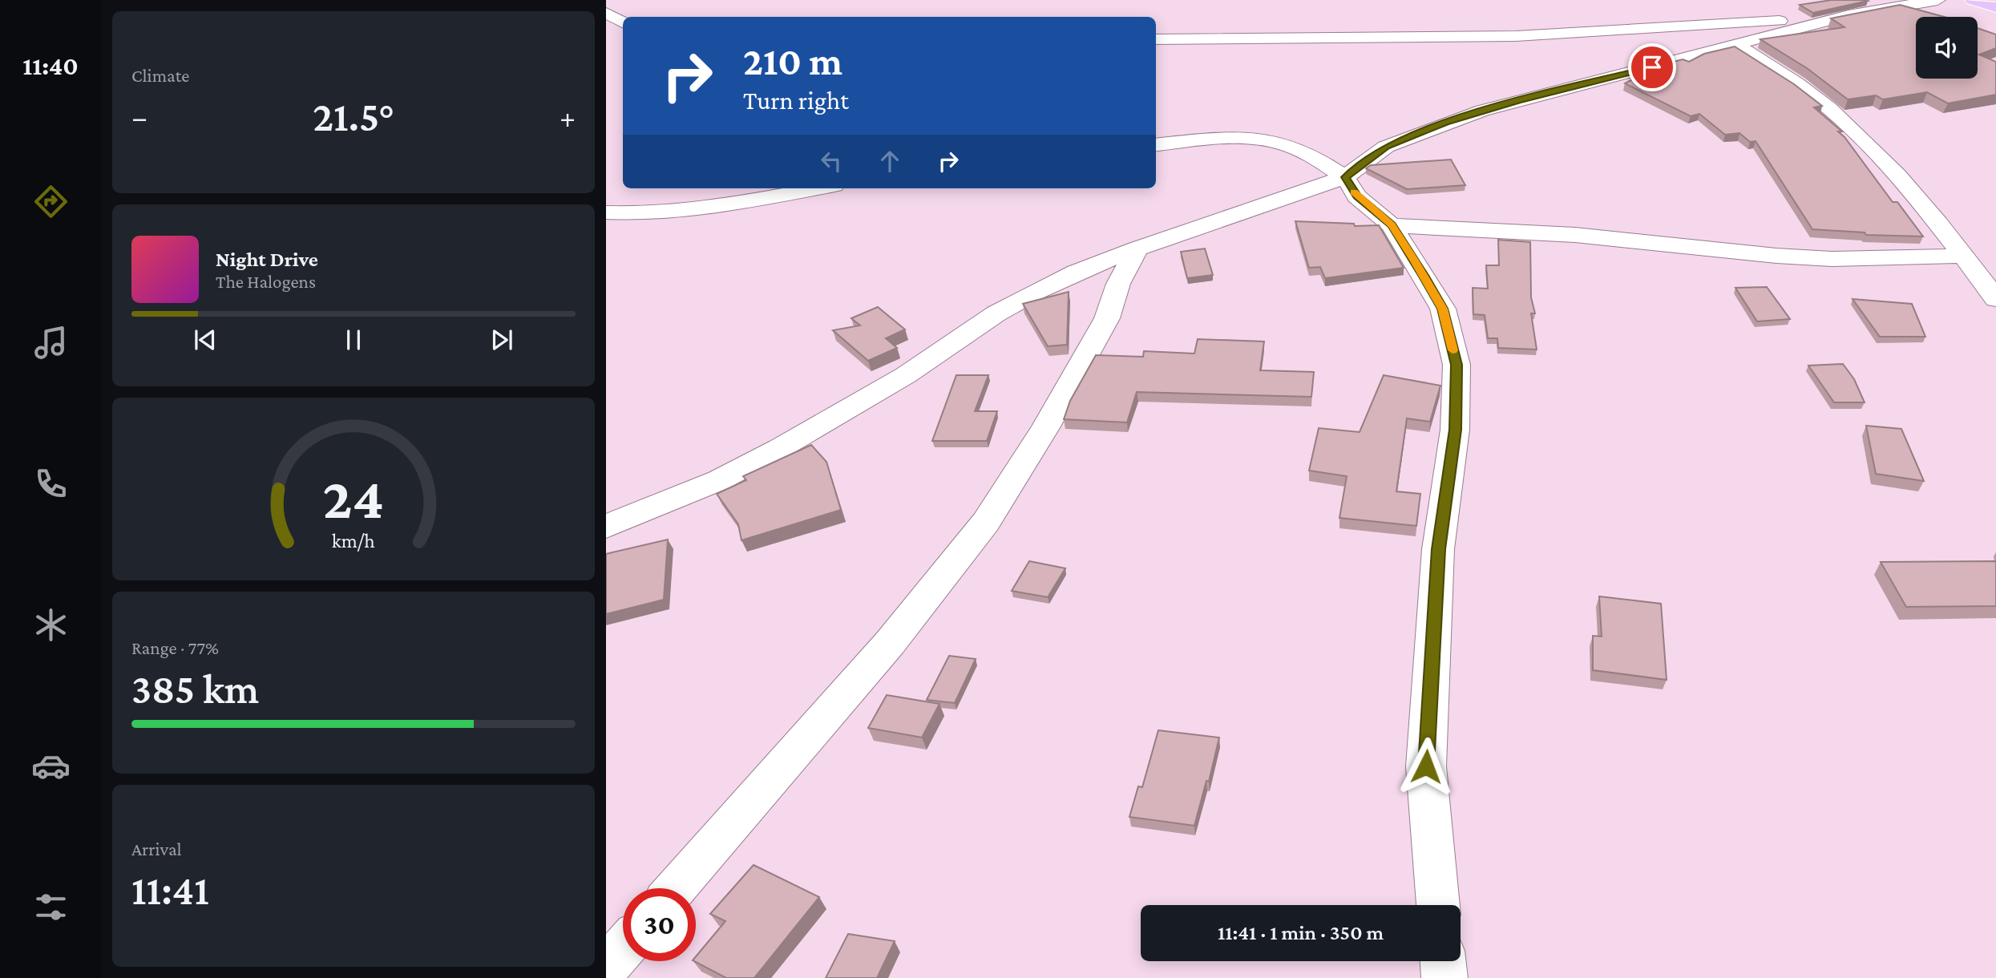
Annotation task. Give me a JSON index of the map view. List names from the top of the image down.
{
  "page": {
    "tabs": "11:40",
    "tile": [
      "Climate",
      ["Range · 77%", "385 km"],
      ["Arrival", "11:41"]
    ],
    "turn": ["210 m", "Turn right"],
    "heat": ["−", "21.5°", "+"],
    "song": ["Night Drive", "The Halogens"],
    "limit": "30",
    "trip": "11:41 · 1 min · 350 m",
    "gauge": ["24", "km/h"]
  }
}
